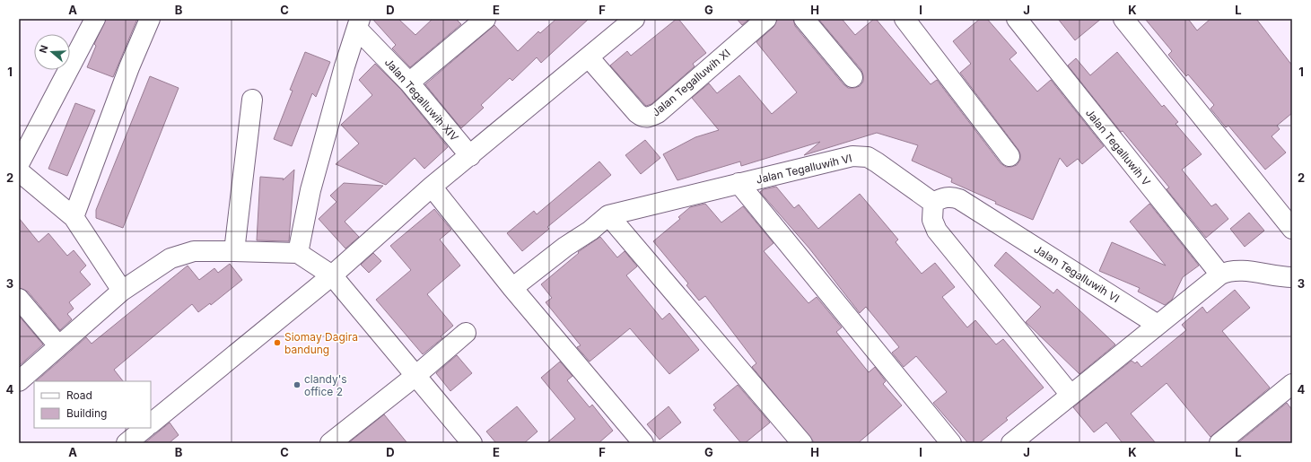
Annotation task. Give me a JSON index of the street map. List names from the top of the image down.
{
  "streets": {
    "street": [
      "Jalan Tegalluwih XI",
      "Jalan Tegalluwih XIV",
      "Jalan Tegalluwih V",
      "Jalan Tegalluwih VI"
    ]
  },
  "places": ["Siomay Dagira bandung", "clandy's office 2"],
  "legend": ["Road", "Building"],
  "north": "left",
  "grid": {
    "columns": [
      "A",
      "B",
      "C",
      "D",
      "E",
      "F",
      "G",
      "H",
      "I",
      "J",
      "K",
      "L"
    ],
    "rows": [
      "1",
      "2",
      "3",
      "4"
    ]
  }
}
